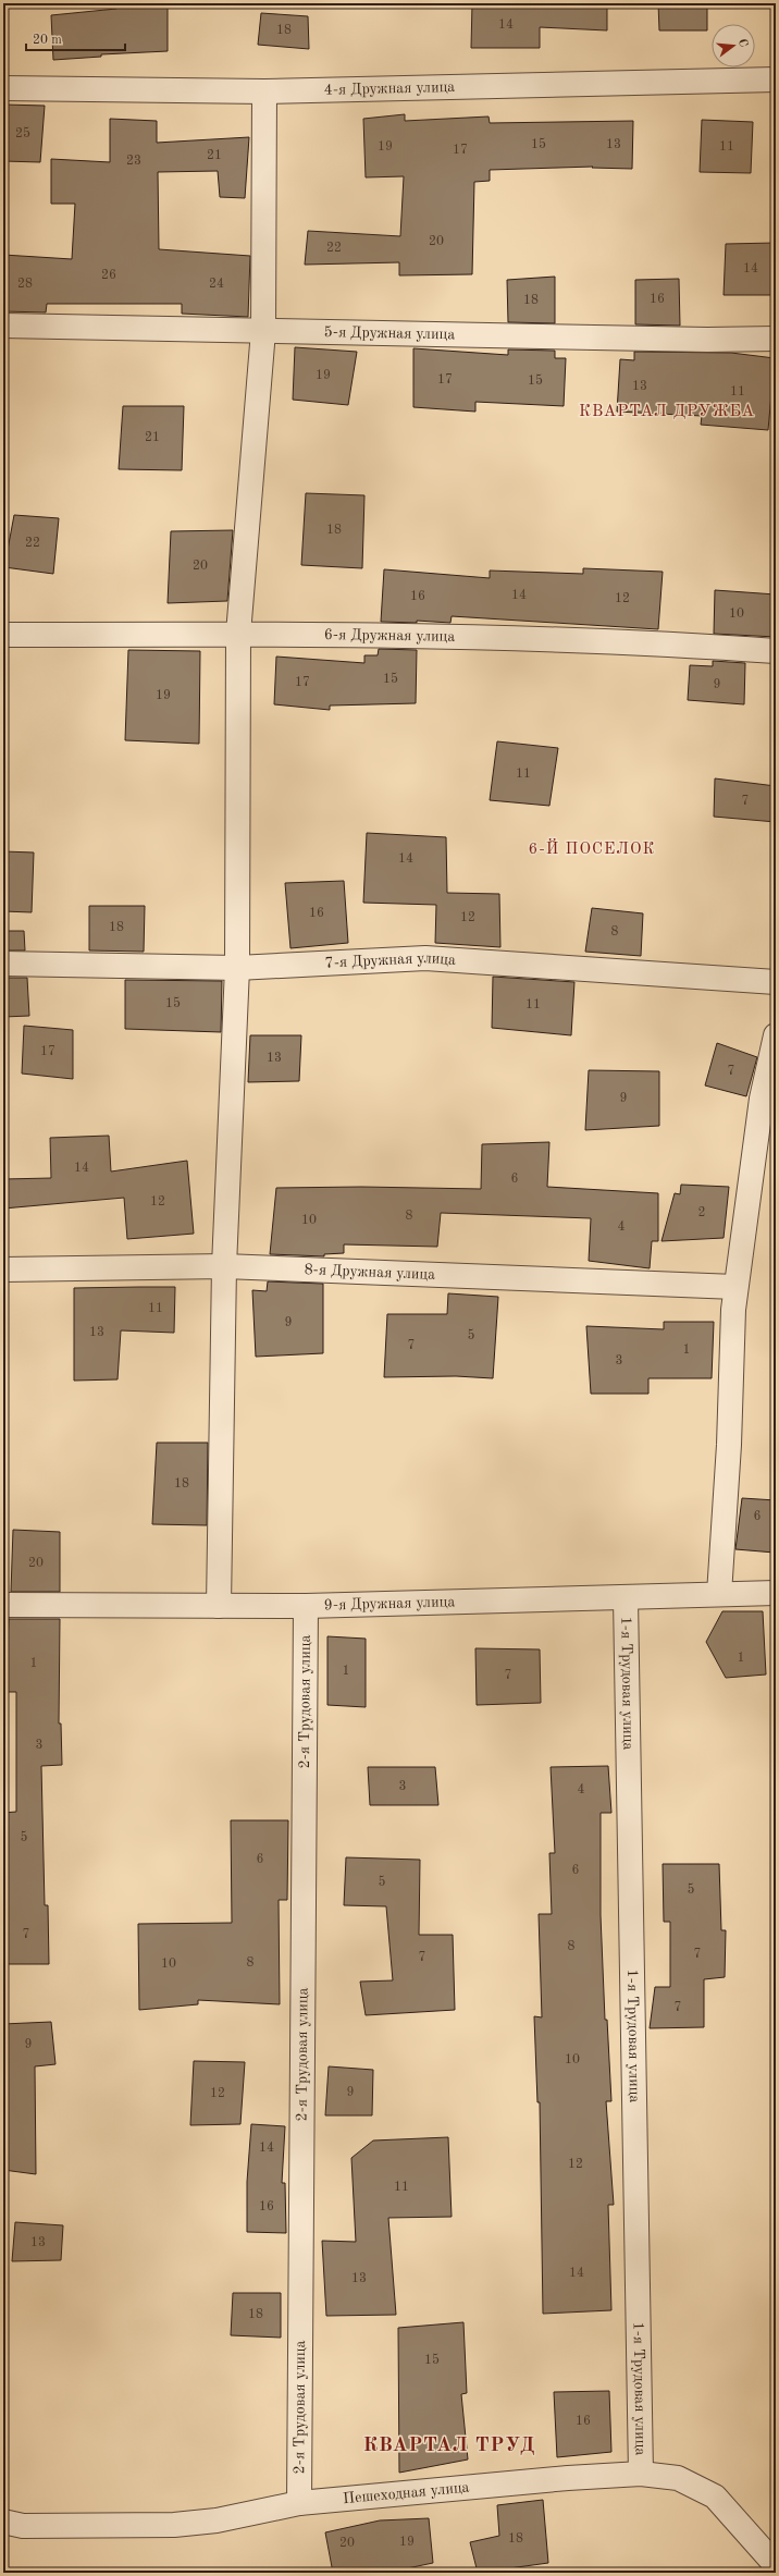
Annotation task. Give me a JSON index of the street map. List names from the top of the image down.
{
  "streets": {
    "street": [
      "4-я Дружная улица",
      "5-я Дружная улица",
      "6-я Дружная улица",
      "7-я Дружная улица",
      "8-я Дружная улица",
      "9-я Дружная улица",
      "1-я Трудовая улица",
      "2-я Трудовая улица",
      "Пешеходная улица"
    ]
  },
  "crossings": [
    ["9-я Дружная улица", "1-я Трудовая улица"],
    ["9-я Дружная улица", "2-я Трудовая улица"],
    ["1-я Трудовая улица", "Пешеходная улица"],
    ["2-я Трудовая улица", "Пешеходная улица"]
  ],
  "districts": ["КВАРТАЛ ДРУЖБА", "6-Й ПОСЕЛОК", "КВАРТАЛ ТРУД"],
  "house_numbers": [
    "14",
    "18",
    "25",
    "15",
    "13",
    "19",
    "11",
    "17",
    "21",
    "23",
    "20",
    "22",
    "14",
    "26",
    "28",
    "24",
    "16",
    "18",
    "19",
    "17",
    "15",
    "13",
    "11",
    "21",
    "18",
    "22",
    "20",
    "14",
    "16",
    "12",
    "10",
    "15",
    "17",
    "9",
    "19",
    "11",
    "7",
    "14",
    "16",
    "12",
    "18",
    "8",
    "15",
    "11",
    "17",
    "13",
    "7",
    "9",
    "14",
    "6",
    "12",
    "2",
    "8",
    "10",
    "4",
    "11",
    "9",
    "13",
    "5",
    "7",
    "1",
    "3",
    "18",
    "6",
    "20",
    "1",
    "1",
    "1",
    "7",
    "3",
    "3",
    "4",
    "5",
    "6",
    "6",
    "5",
    "5",
    "7",
    "8",
    "7",
    "7",
    "8",
    "10",
    "7",
    "9",
    "10",
    "9",
    "12",
    "14",
    "12",
    "11",
    "16",
    "13",
    "14",
    "13",
    "18",
    "15",
    "16",
    "18",
    "19",
    "20"
  ],
  "scale_bar": "20 m",
  "north": "right"
}
